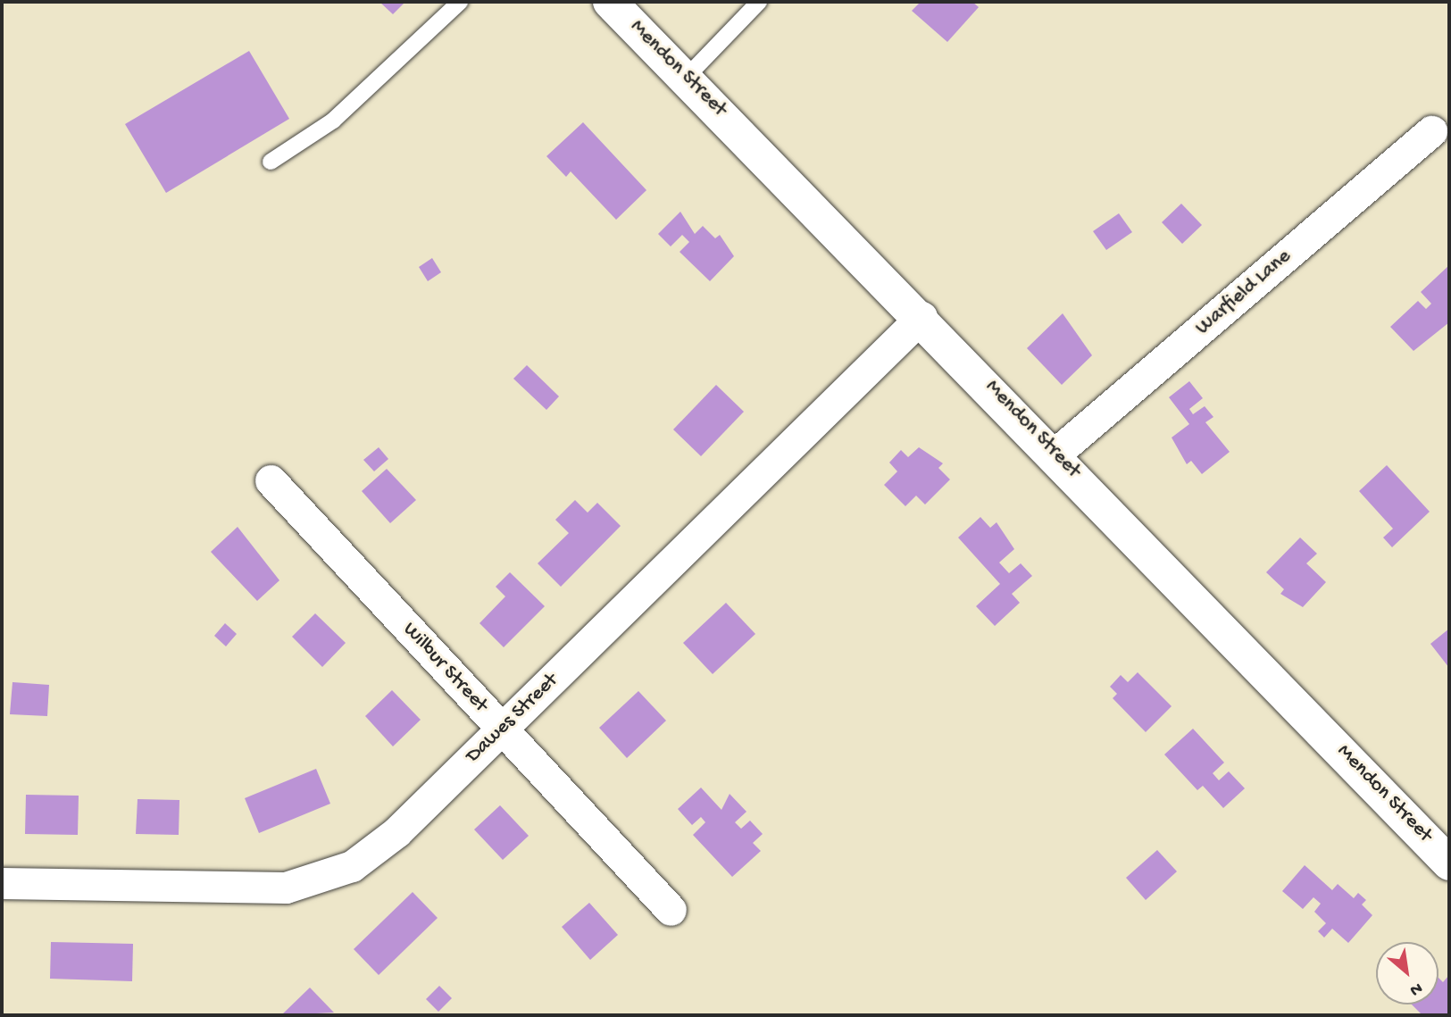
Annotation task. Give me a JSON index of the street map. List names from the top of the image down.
{
  "streets": {
    "street": [
      "Mendon Street",
      "Warfield Lane",
      "Wilbur Street",
      "Dawes Street"
    ]
  },
  "crossings": [
    ["Mendon Street", "Warfield Lane"],
    ["Mendon Street", "Dawes Street"],
    ["Wilbur Street", "Dawes Street"]
  ],
  "north": "bottom right"
}
